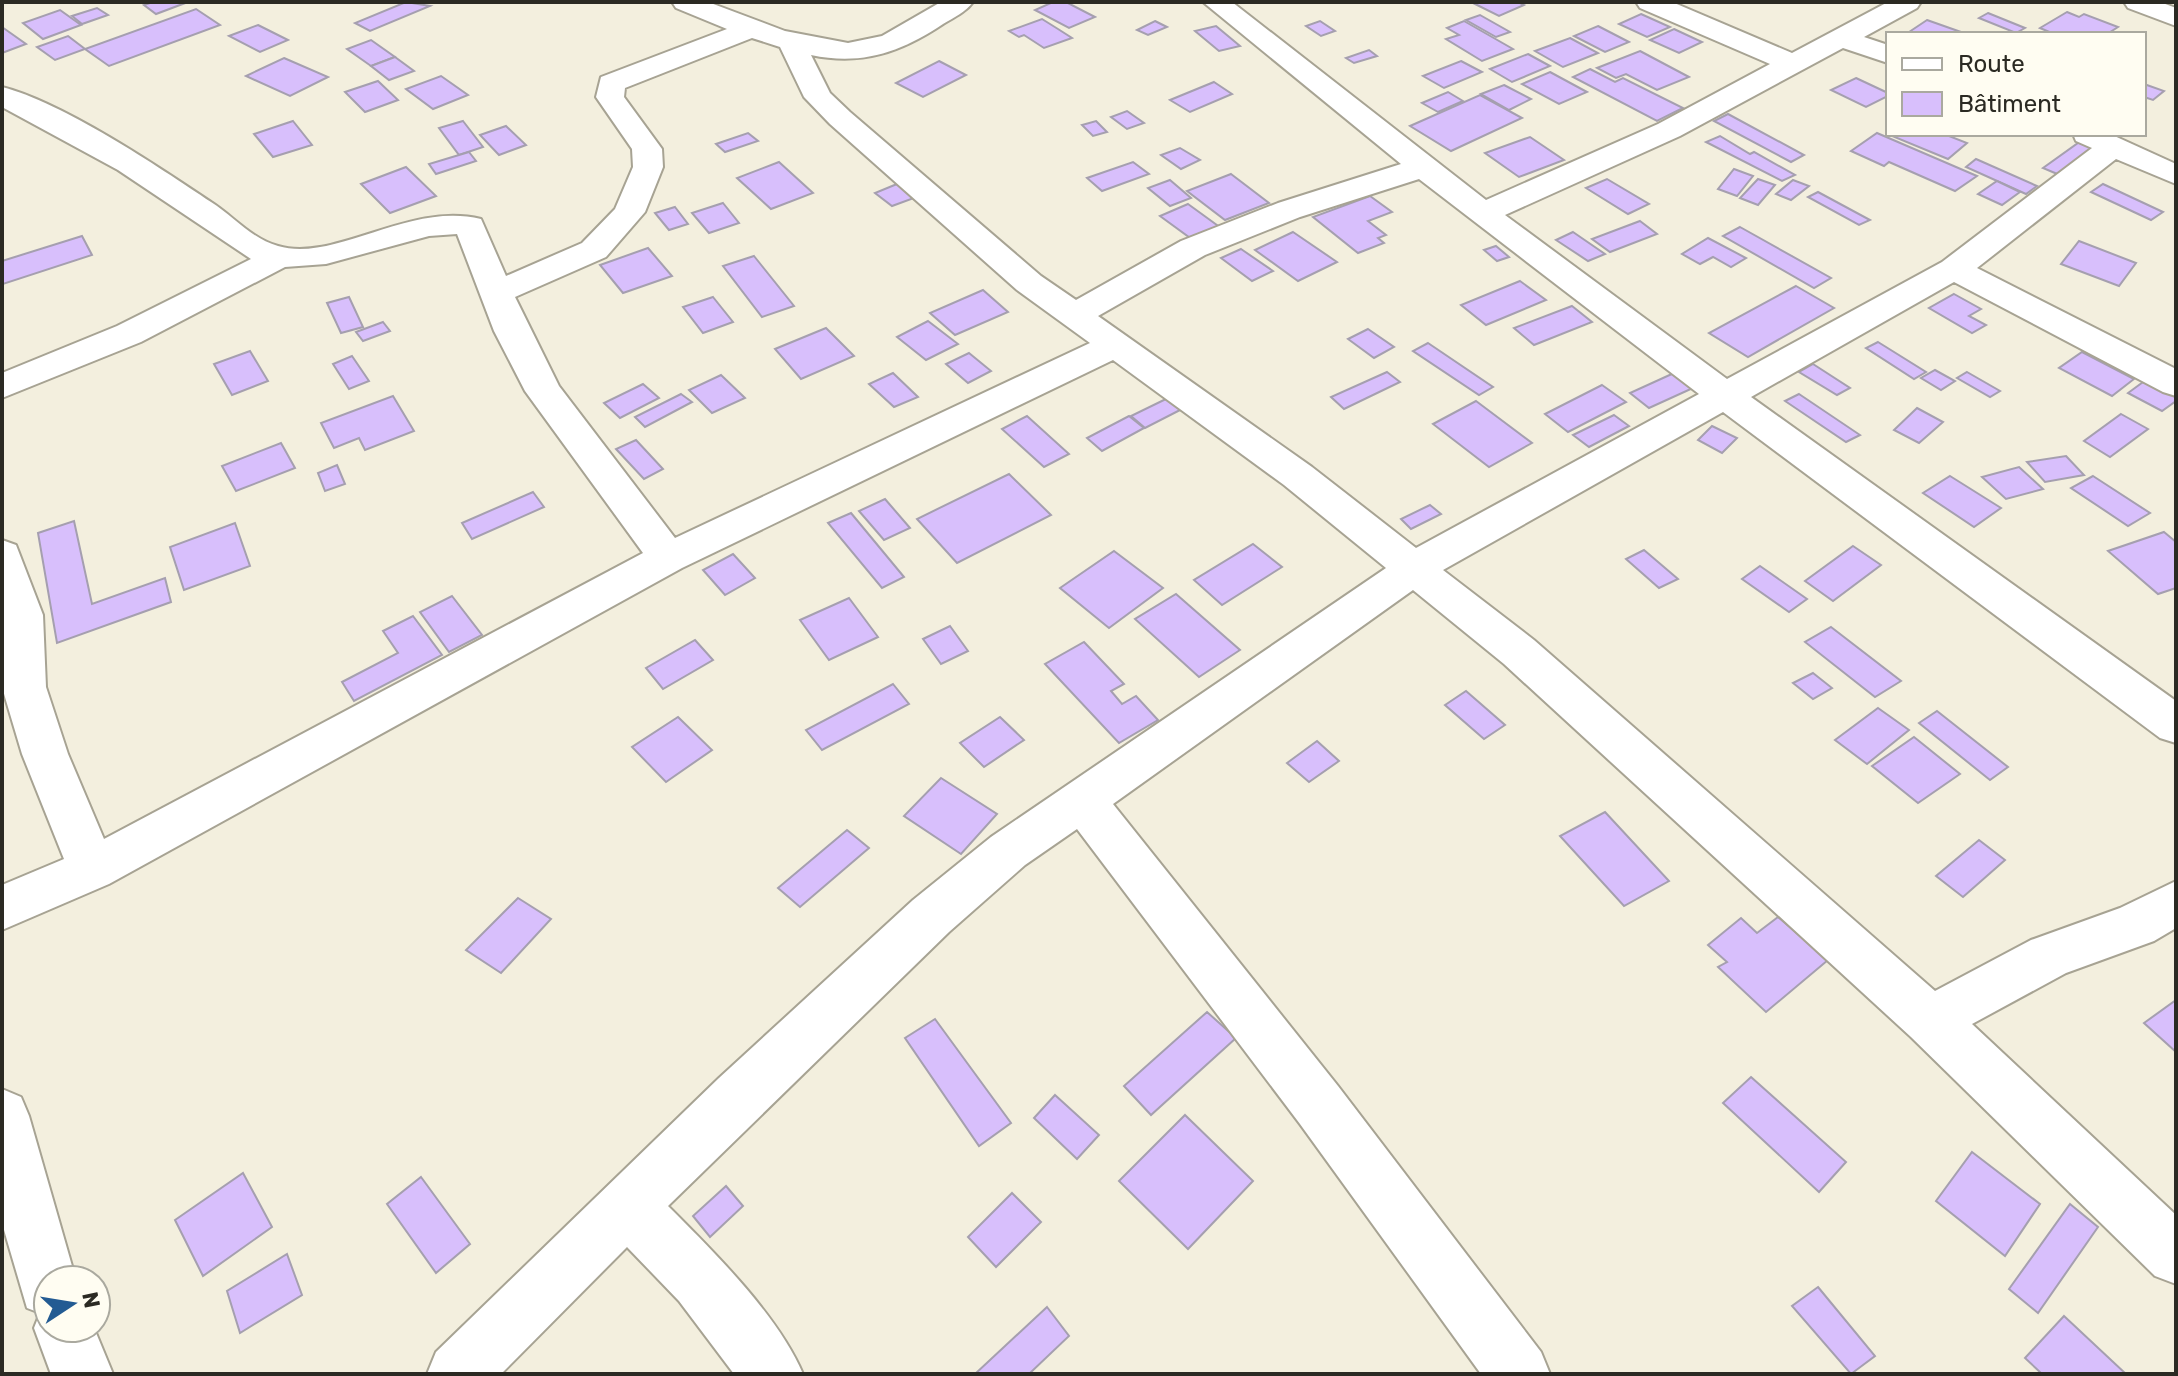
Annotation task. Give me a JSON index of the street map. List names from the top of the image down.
{
  "legend": ["Route", "Bâtiment"],
  "north": "right"
}
